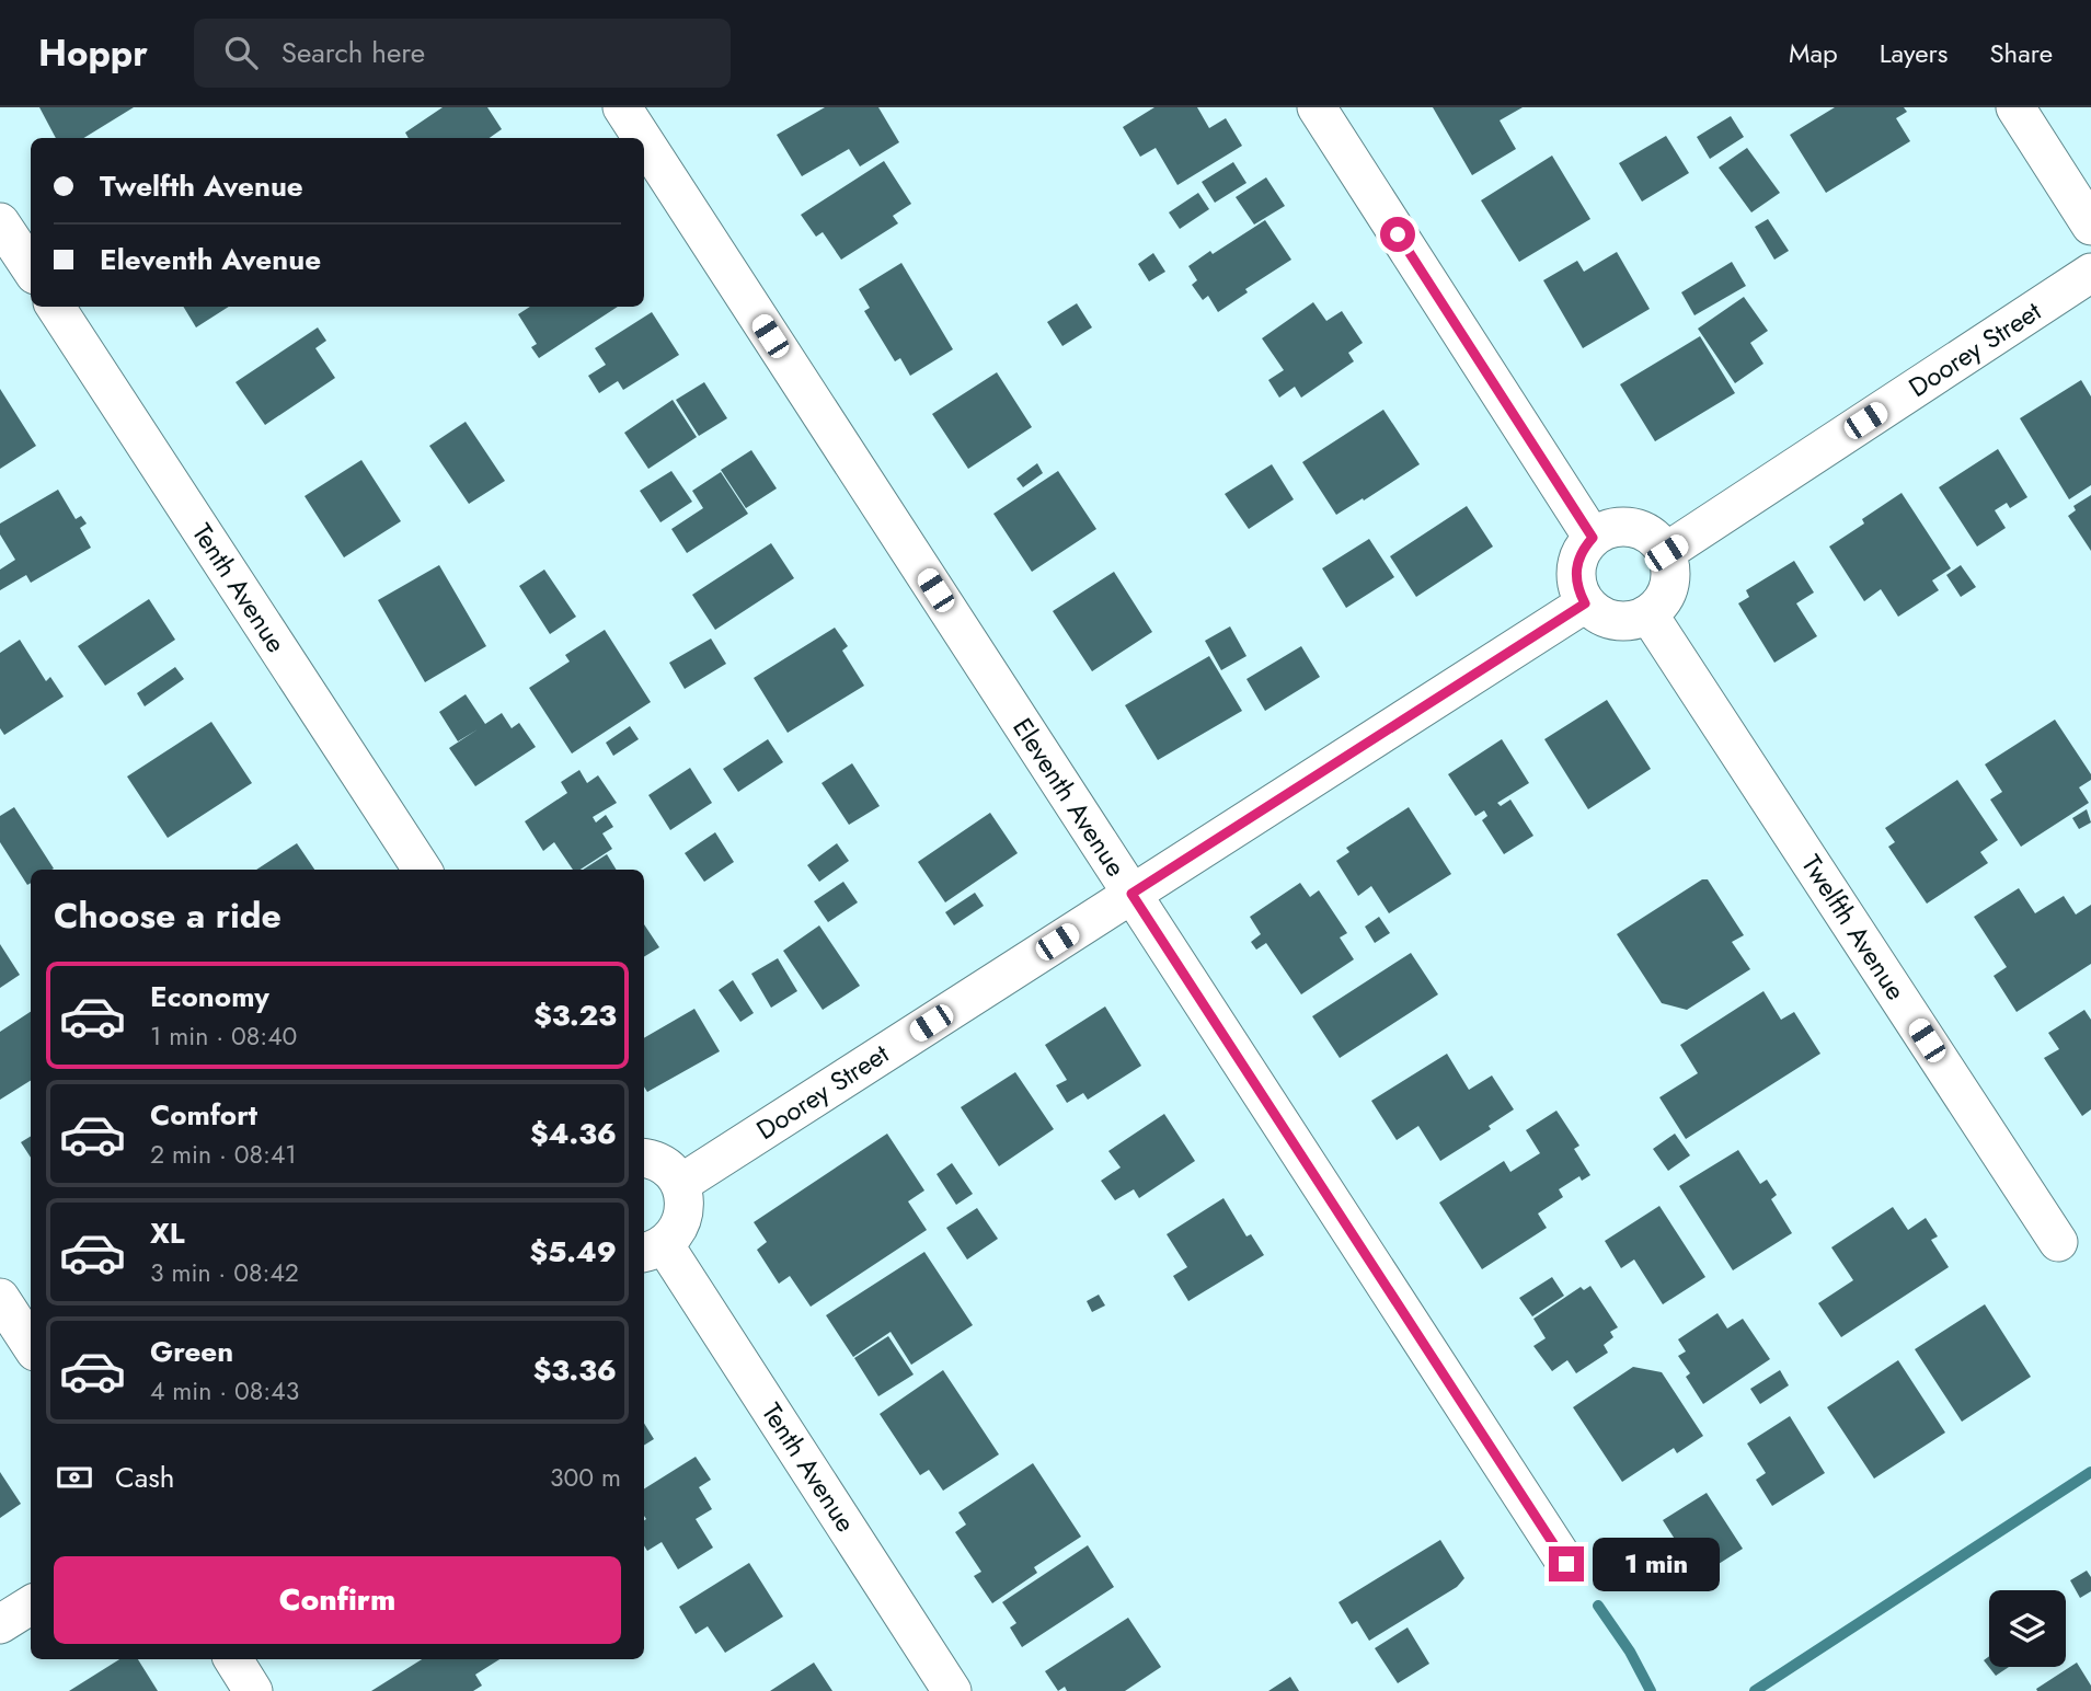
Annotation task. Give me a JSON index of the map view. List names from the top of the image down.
{
  "streets": {
    "street": [
      "Doorey Street",
      "Tenth Avenue",
      "Eleventh Avenue",
      "Twelfth Avenue"
    ]
  },
  "crossings": [
    ["Doorey Street", "Eleventh Avenue"],
    ["Doorey Street", "Twelfth Avenue"]
  ],
  "page": {
    "header": "Hoppr",
    "search": "Search here",
    "nav": ["Map", "Layers", "Share"],
    "banner": ["Twelfth Avenue", "Eleventh Avenue"],
    "heading": "Choose a ride",
    "list": [
      {
        "name": "Economy",
        "note": "1 min · 08:40",
        "value": "$3.23"
      },
      {
        "name": "Comfort",
        "note": "2 min · 08:41",
        "value": "$4.36"
      },
      {
        "name": "XL",
        "note": "3 min · 08:42",
        "value": "$5.49"
      },
      {
        "name": "Green",
        "note": "4 min · 08:43",
        "value": "$3.36"
      }
    ],
    "pay": ["Cash", "300 m"],
    "bubble": "1 min",
    "buttons": "Confirm"
  }
}
